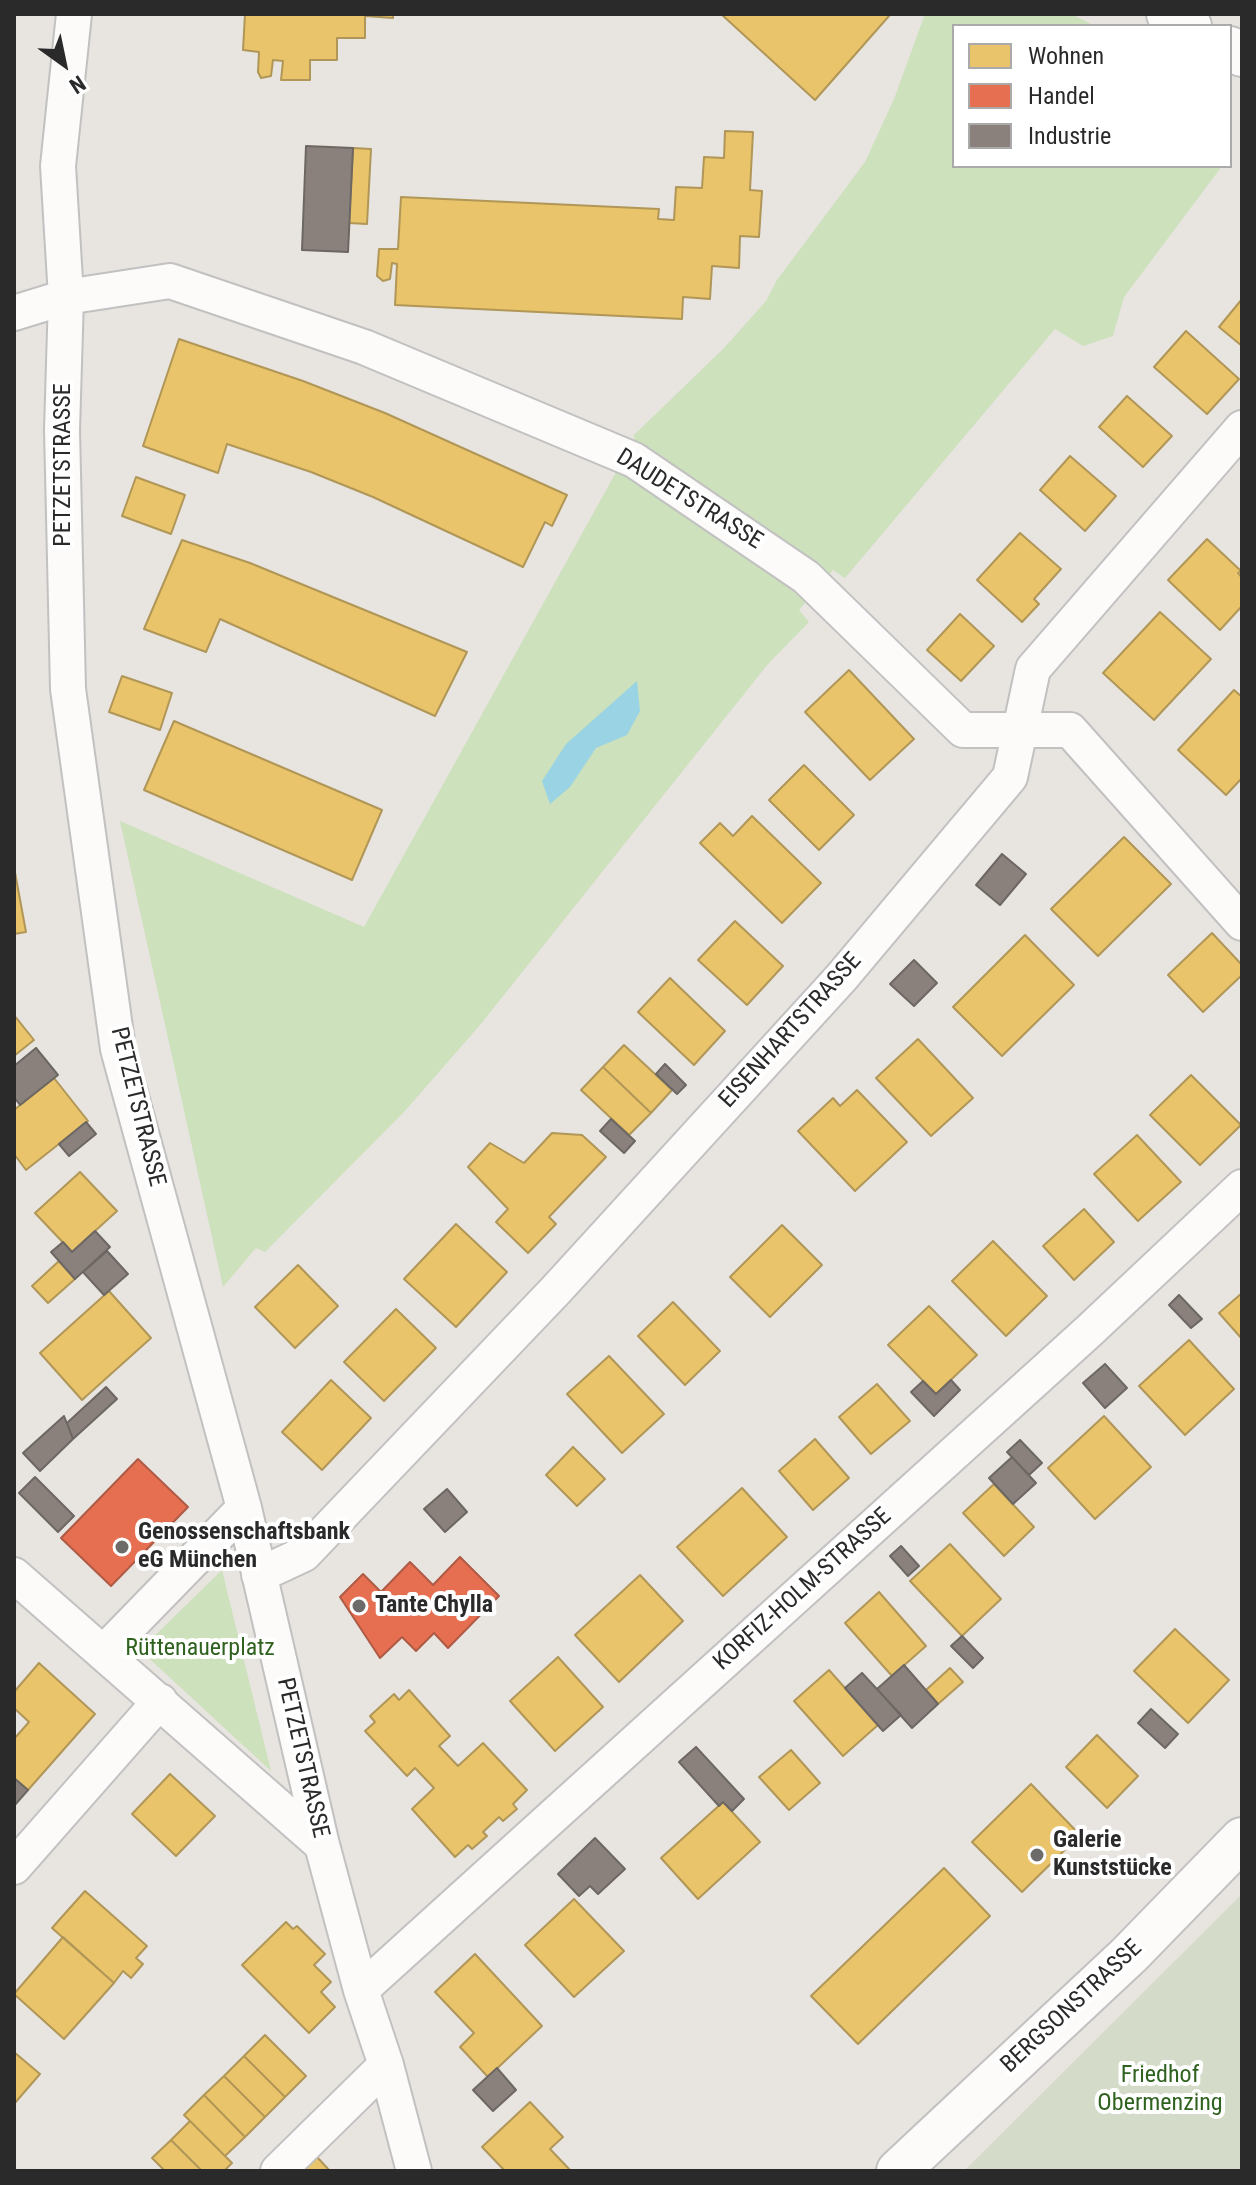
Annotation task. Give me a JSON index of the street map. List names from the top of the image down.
{
  "streets": {
    "street": [
      "PETZETSTRASSE",
      "DAUDETSTRASSE",
      "EISENHARTSTRASSE",
      "KORFIZ-HOLM-STRASSE",
      "BERGSONSTRASSE"
    ]
  },
  "crossings": [
    ["PETZETSTRASSE", "DAUDETSTRASSE"],
    ["PETZETSTRASSE", "EISENHARTSTRASSE"],
    ["PETZETSTRASSE", "KORFIZ-HOLM-STRASSE"],
    ["DAUDETSTRASSE", "EISENHARTSTRASSE"]
  ],
  "parks": ["Rüttenauerplatz", "Friedhof Obermenzing"],
  "places": ["Genossenschaftsbank eG München", "Tante Chylla", "Galerie Kunststücke"],
  "legend": ["Wohnen", "Handel", "Industrie"],
  "north": "bottom right"
}
